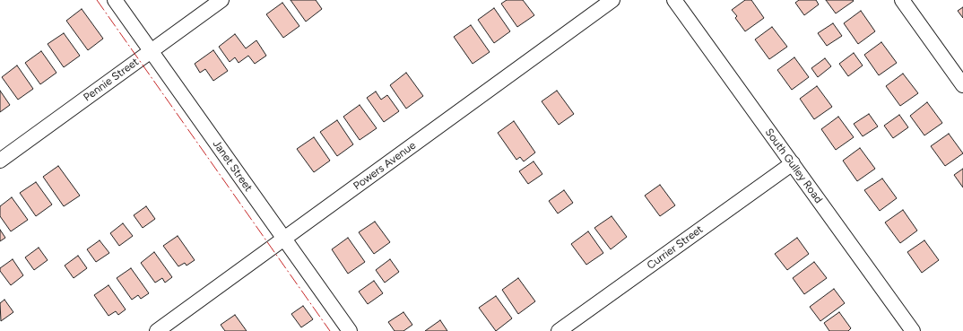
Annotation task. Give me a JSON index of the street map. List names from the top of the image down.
{
  "streets": {
    "street": [
      "Pennie Street",
      "Janet Street",
      "Powers Avenue",
      "South Gulley Road",
      "Currier Street"
    ]
  },
  "crossings": [
    ["Pennie Street", "Janet Street"],
    ["Janet Street", "Powers Avenue"],
    ["South Gulley Road", "Currier Street"]
  ]
}
